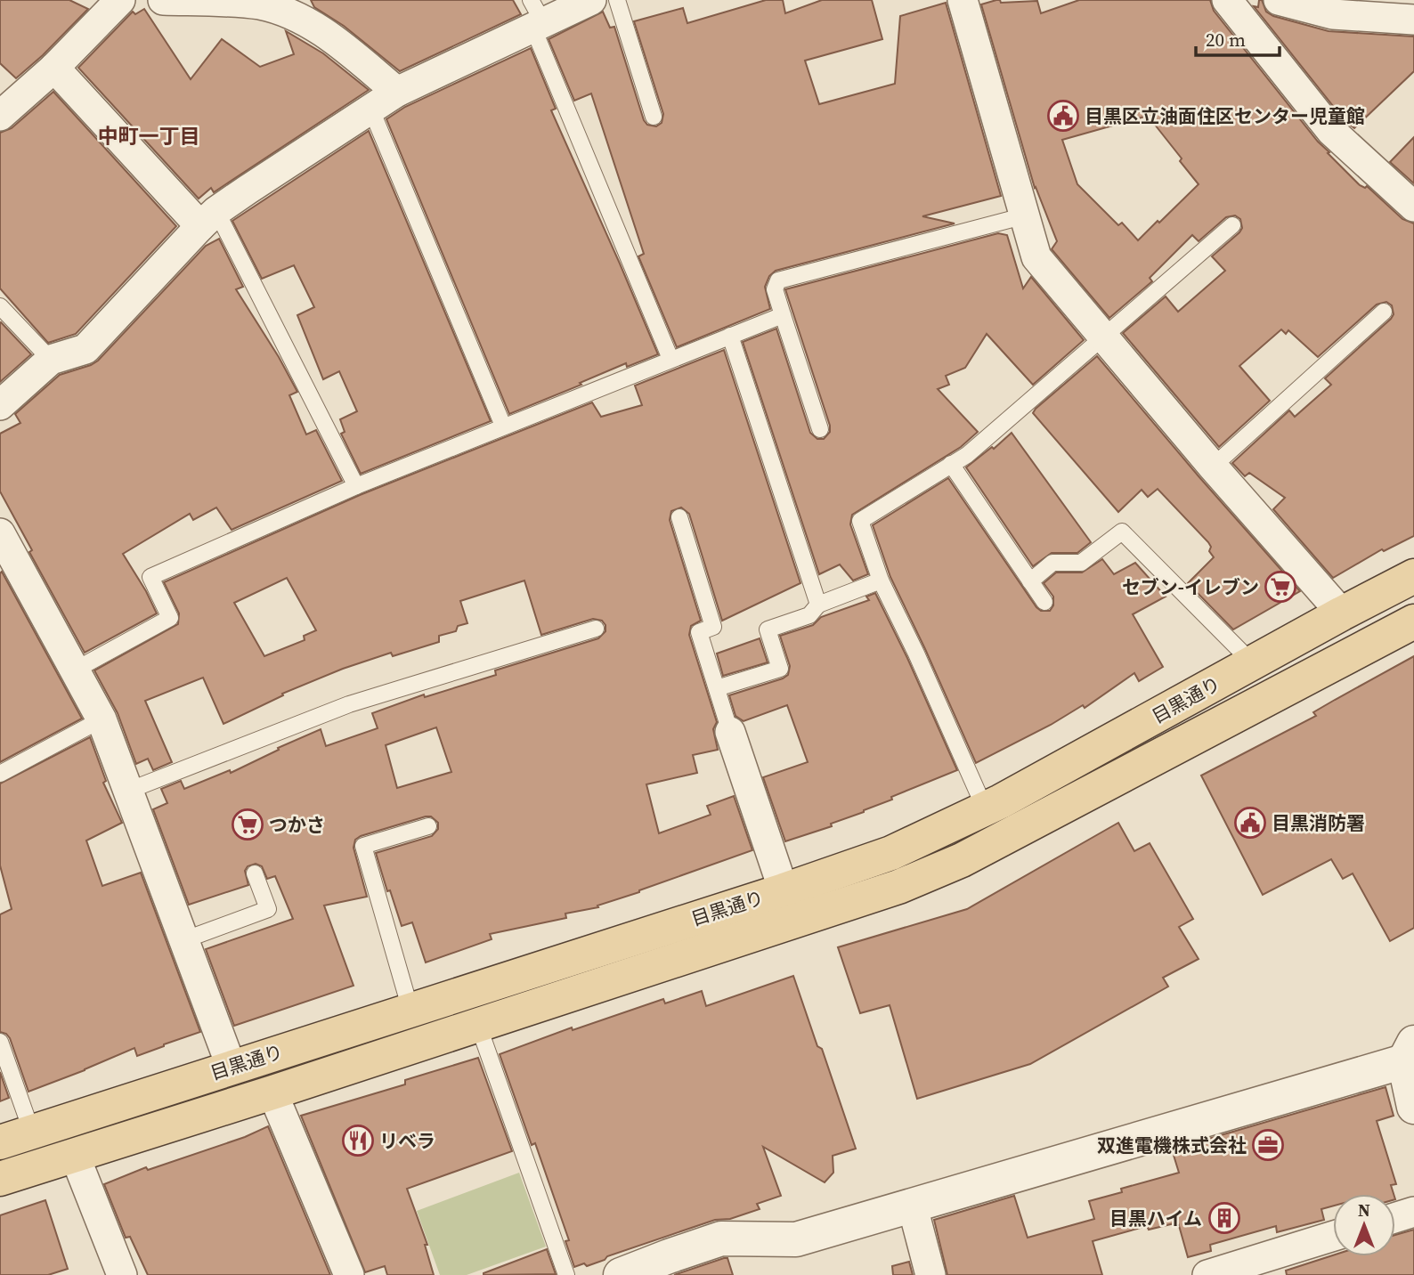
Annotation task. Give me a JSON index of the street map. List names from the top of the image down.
{
  "streets": {
    "main road": ["目黒通り"]
  },
  "districts": ["中町一丁目"],
  "places": {
    "public building": ["目黒区立油面住区センター児童館", "目黒消防署"],
    "supermarket": ["セブン-イレブン", "つかさ"],
    "restaurant": ["リベラ"],
    "office": ["双進電機株式会社"],
    "building": ["目黒ハイム"]
  },
  "scale_bar": "20 m",
  "north": "top"
}
